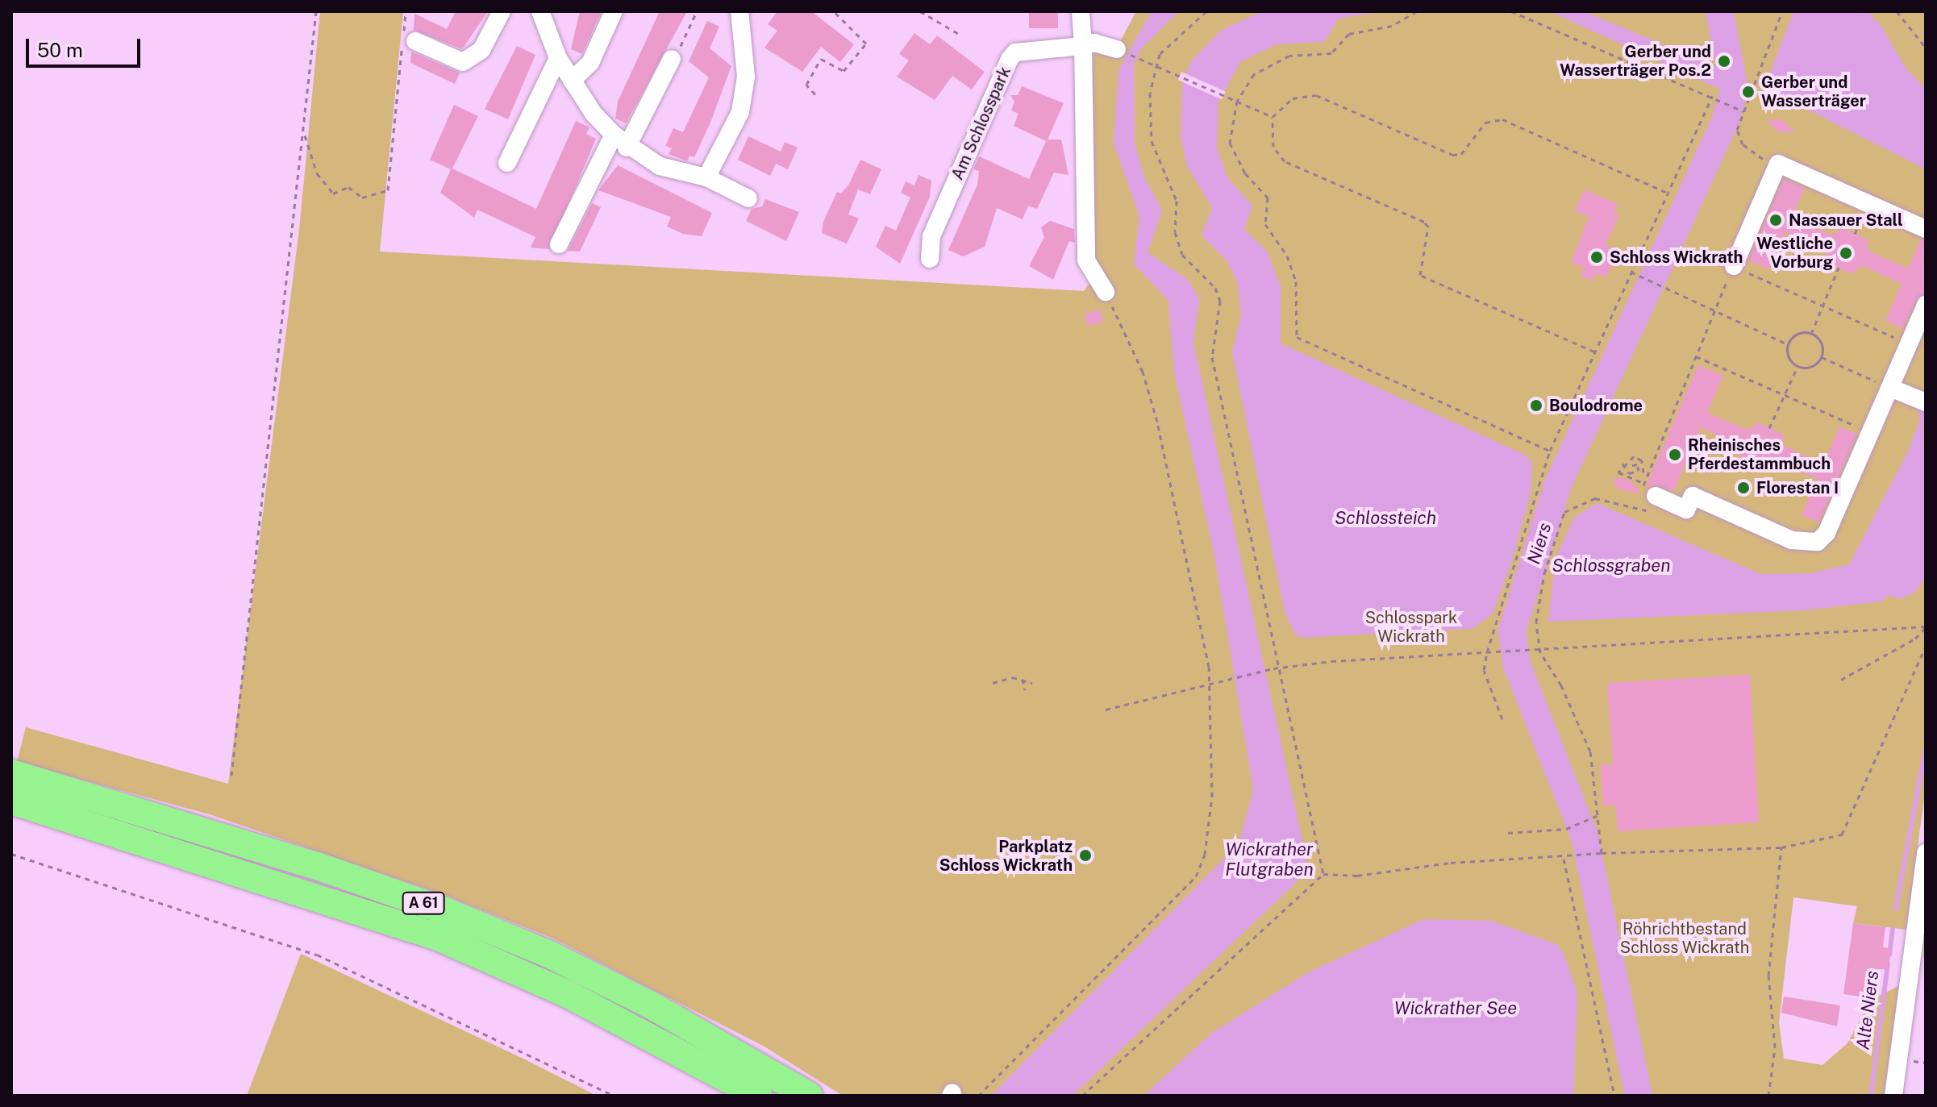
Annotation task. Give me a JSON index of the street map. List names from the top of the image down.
{
  "streets": {
    "highway": ["A 61"],
    "street": ["Am Schlosspark"]
  },
  "water": [
    "Schlossteich",
    "Niers",
    "Schlossgraben",
    "Wickrather Flutgraben",
    "Wickrather See",
    "Alte Niers"
  ],
  "parks": ["Schlosspark Wickrath", "Röhrichtbestand Schloss Wickrath"],
  "places": [
    "Gerber und Wasserträger Pos.2",
    "Gerber und Wasserträger",
    "Nassauer Stall",
    "Westliche Vorburg",
    "Schloss Wickrath",
    "Boulodrome",
    "Rheinisches Pferdestammbuch",
    "Florestan I",
    "Parkplatz Schloss Wickrath"
  ],
  "scale_bar": "50 m"
}
